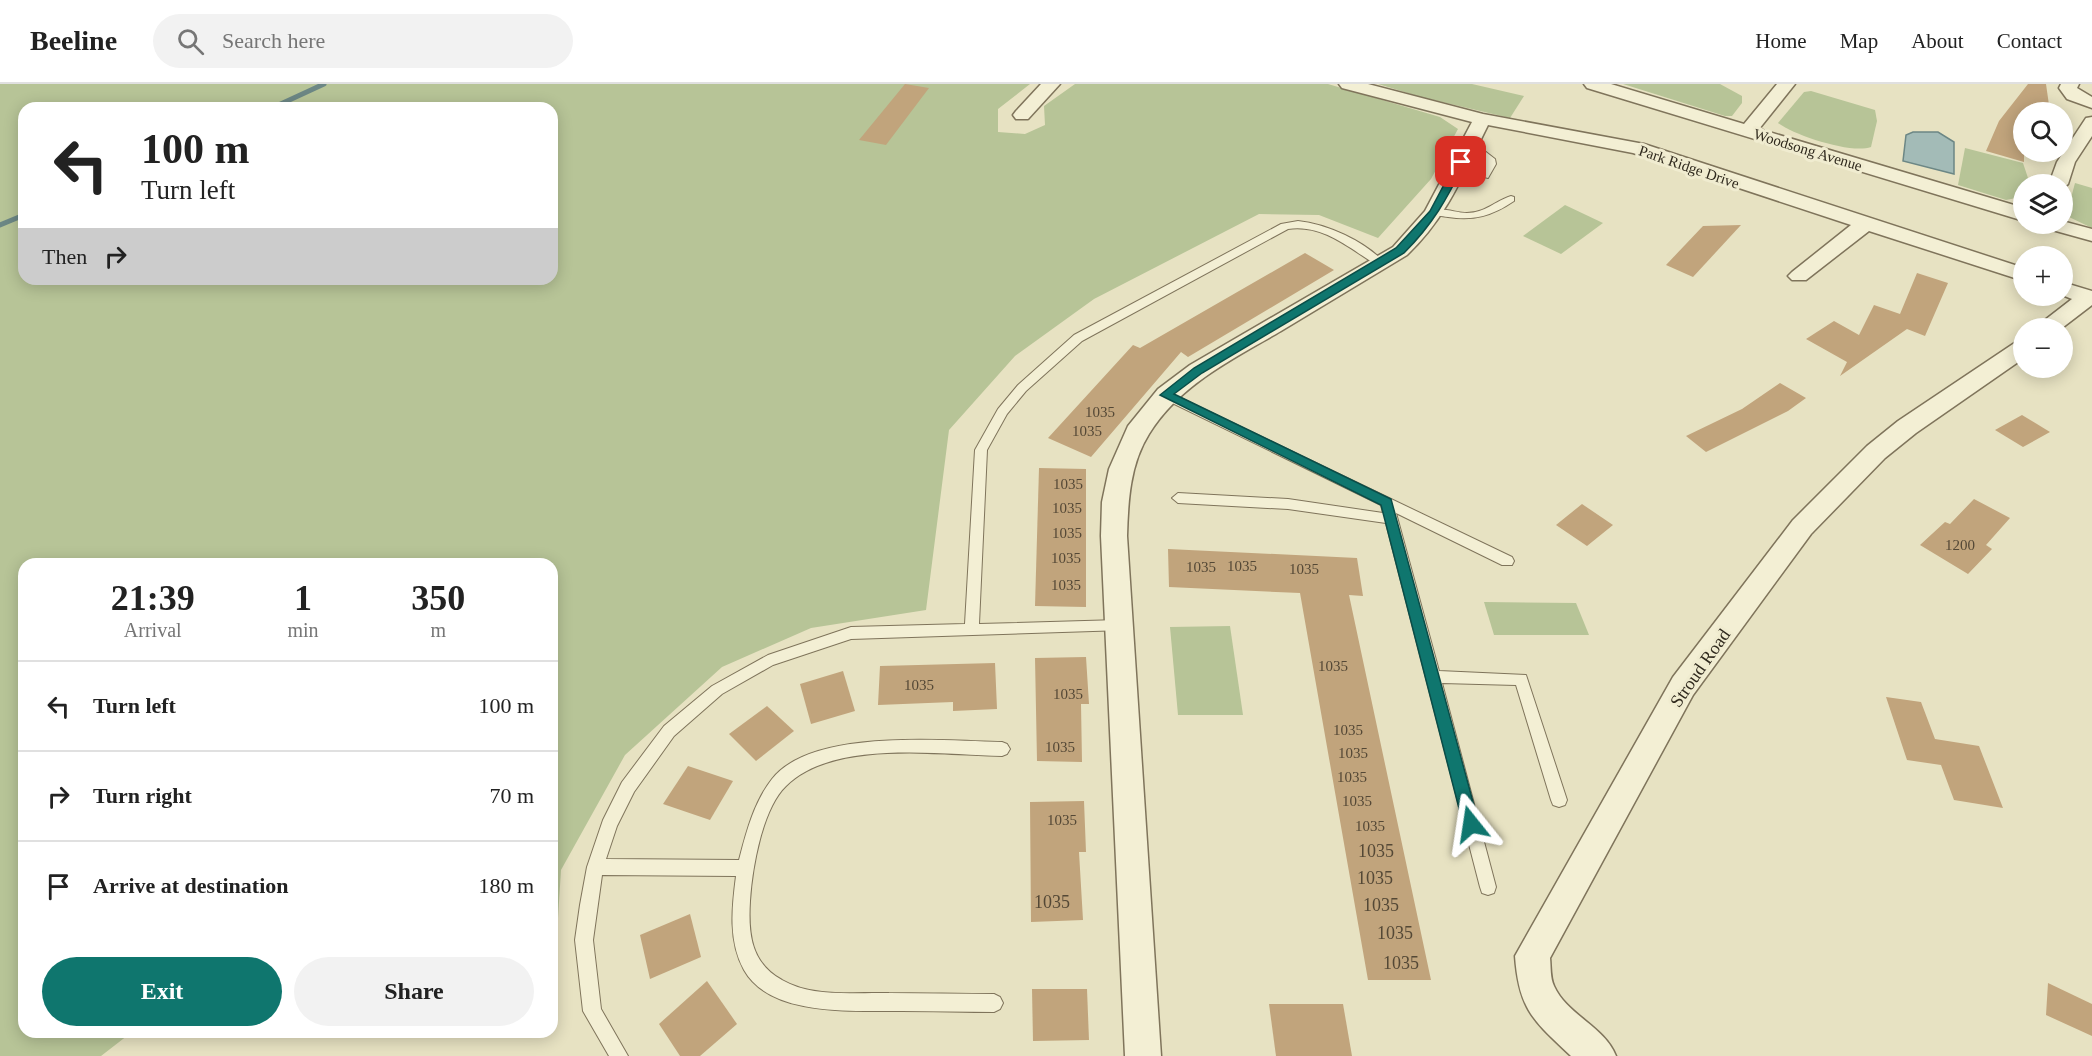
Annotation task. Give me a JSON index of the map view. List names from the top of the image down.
{
  "streets": {
    "street": ["Woodsong Avenue", "Park Ridge Drive", "Stroud Road"]
  },
  "house_numbers": [
    "1035",
    "1035",
    "1035",
    "1035",
    "1035",
    "1200",
    "1035",
    "1035",
    "1035",
    "1035",
    "1035",
    "1035",
    "1035",
    "1035",
    "1035",
    "1035",
    "1035",
    "1035",
    "1035",
    "1035",
    "1035",
    "1035",
    "1035",
    "1035",
    "1035",
    "1035",
    "1035"
  ],
  "page": {
    "header": "Beeline",
    "search": "Search here",
    "nav": [
      "Home",
      "Map",
      "About",
      "Contact"
    ],
    "map_buttons": ["+", "−"],
    "turn": ["100 m", "Turn left"],
    "then": "Then",
    "eta": [
      "21:39",
      "Arrival",
      "1",
      "min",
      "350",
      "m"
    ],
    "list": [
      {
        "name": "Turn left",
        "value": "100 m"
      },
      {
        "name": "Turn right",
        "value": "70 m"
      },
      {
        "name": "Arrive at destination",
        "value": "180 m"
      }
    ],
    "buttons": ["Exit", "Share"]
  }
}
